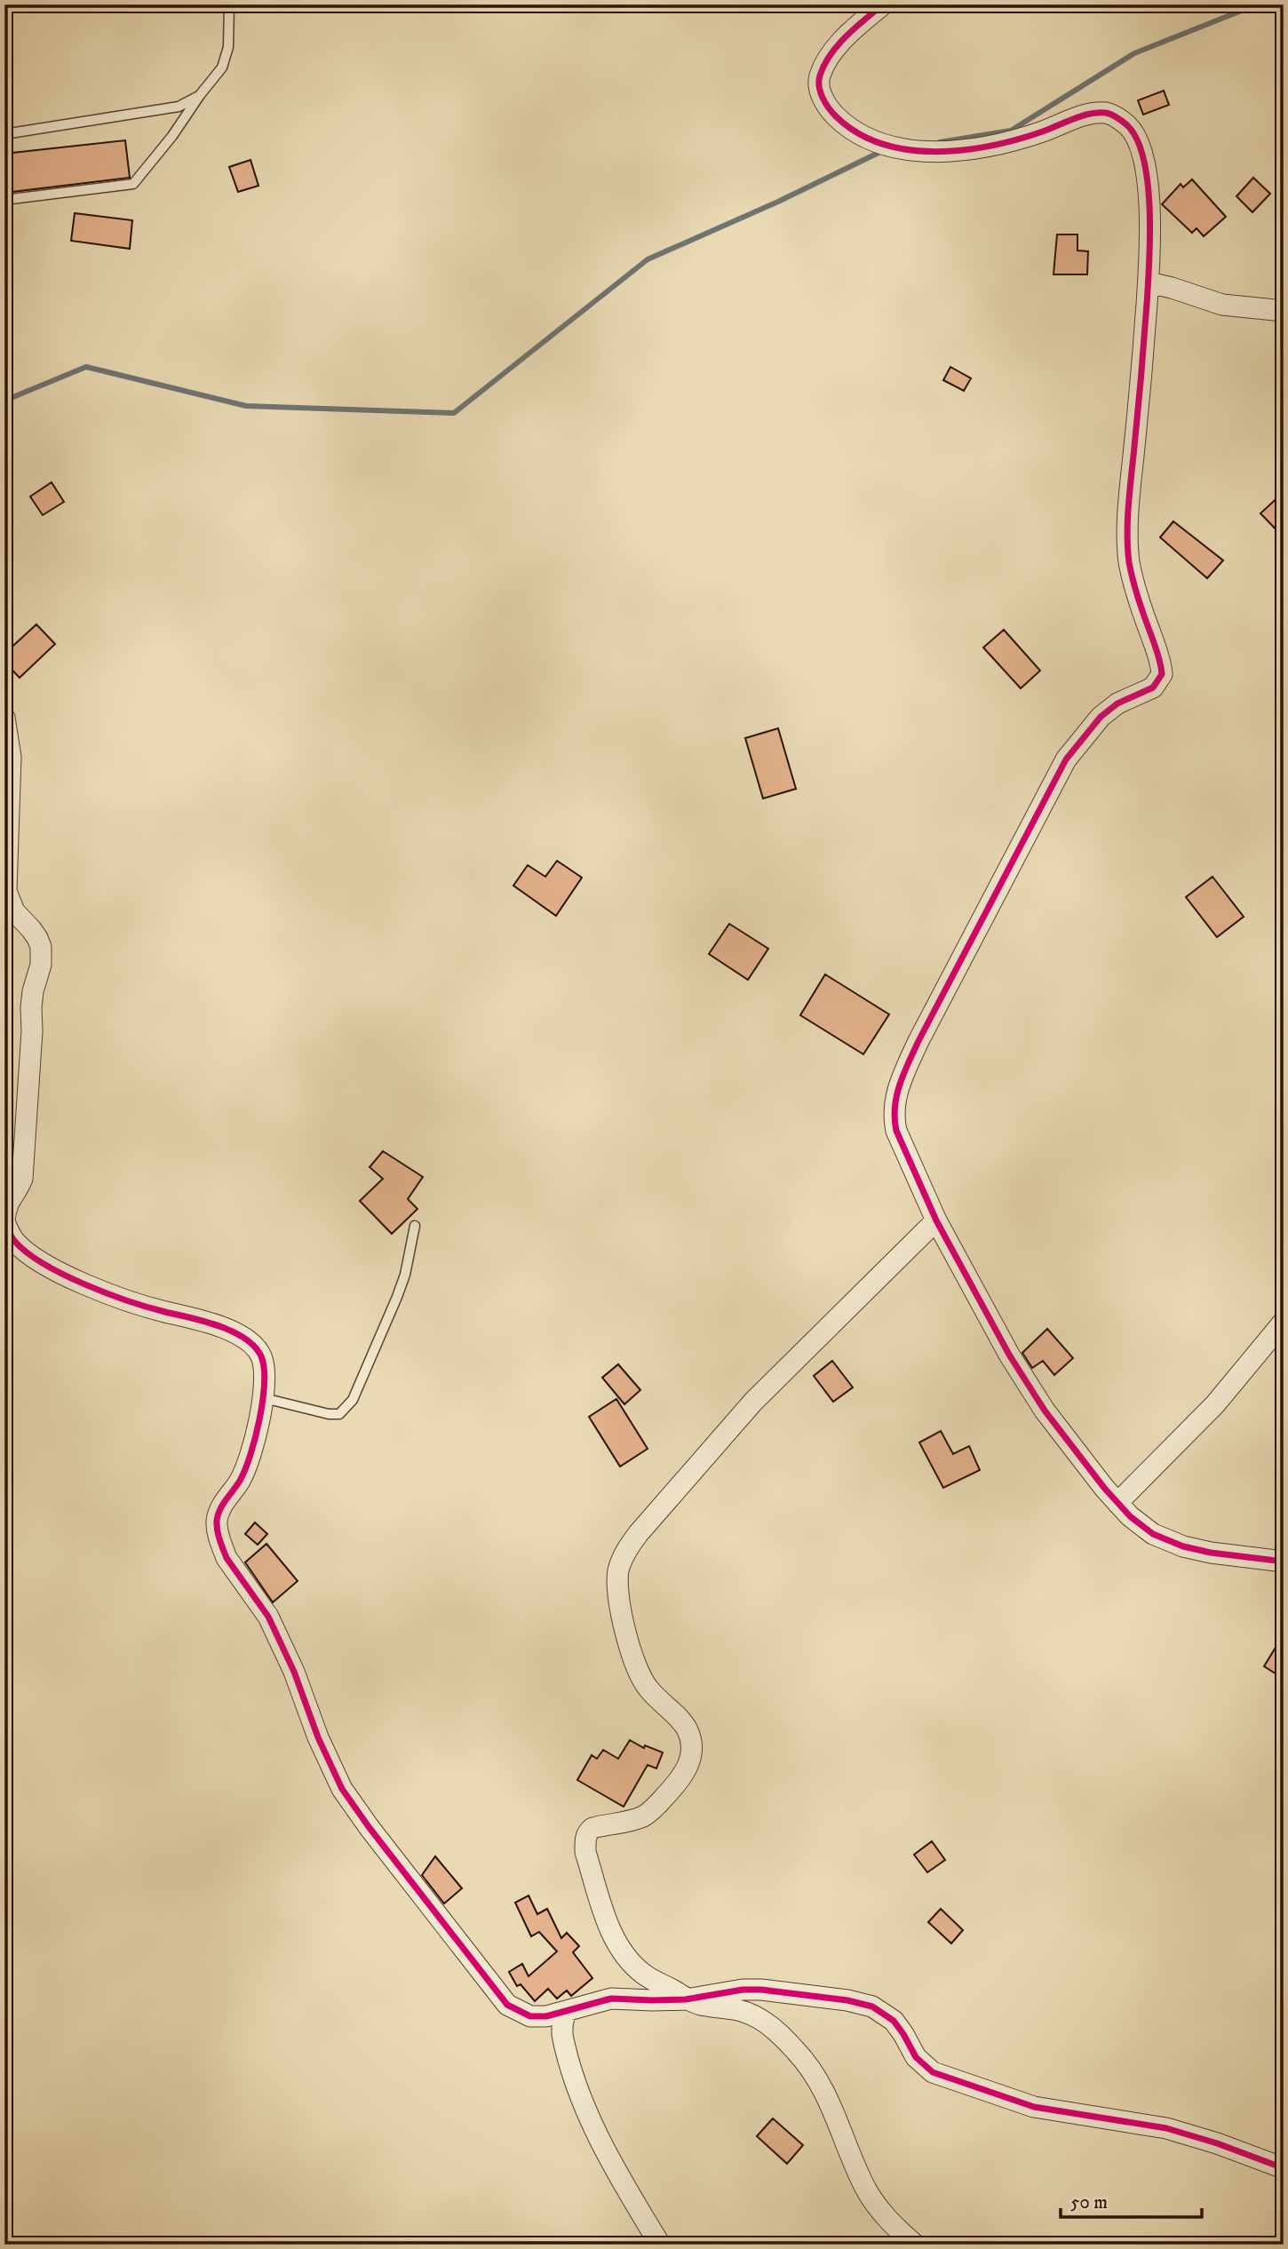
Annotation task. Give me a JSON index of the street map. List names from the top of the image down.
{
  "scale_bar": "50 m"
}
